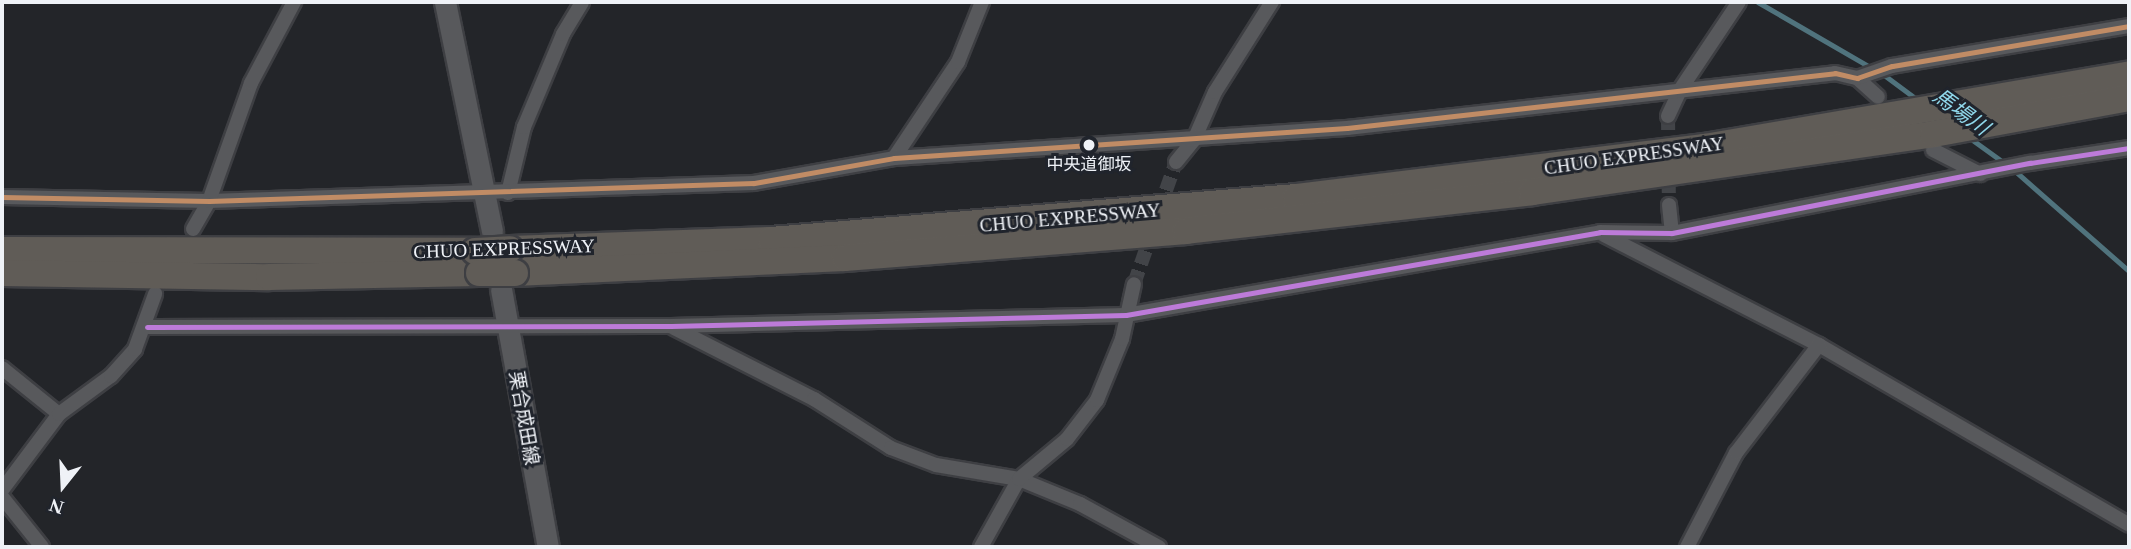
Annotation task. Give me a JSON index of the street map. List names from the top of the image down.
{
  "streets": {
    "highway": ["CHUO EXPRESSWAY"],
    "main road": ["栗合成田線"]
  },
  "crossings": [
    ["CHUO EXPRESSWAY", "栗合成田線"]
  ],
  "water": ["馬場川"],
  "places": ["中央道御坂"],
  "north": "bottom"
}
